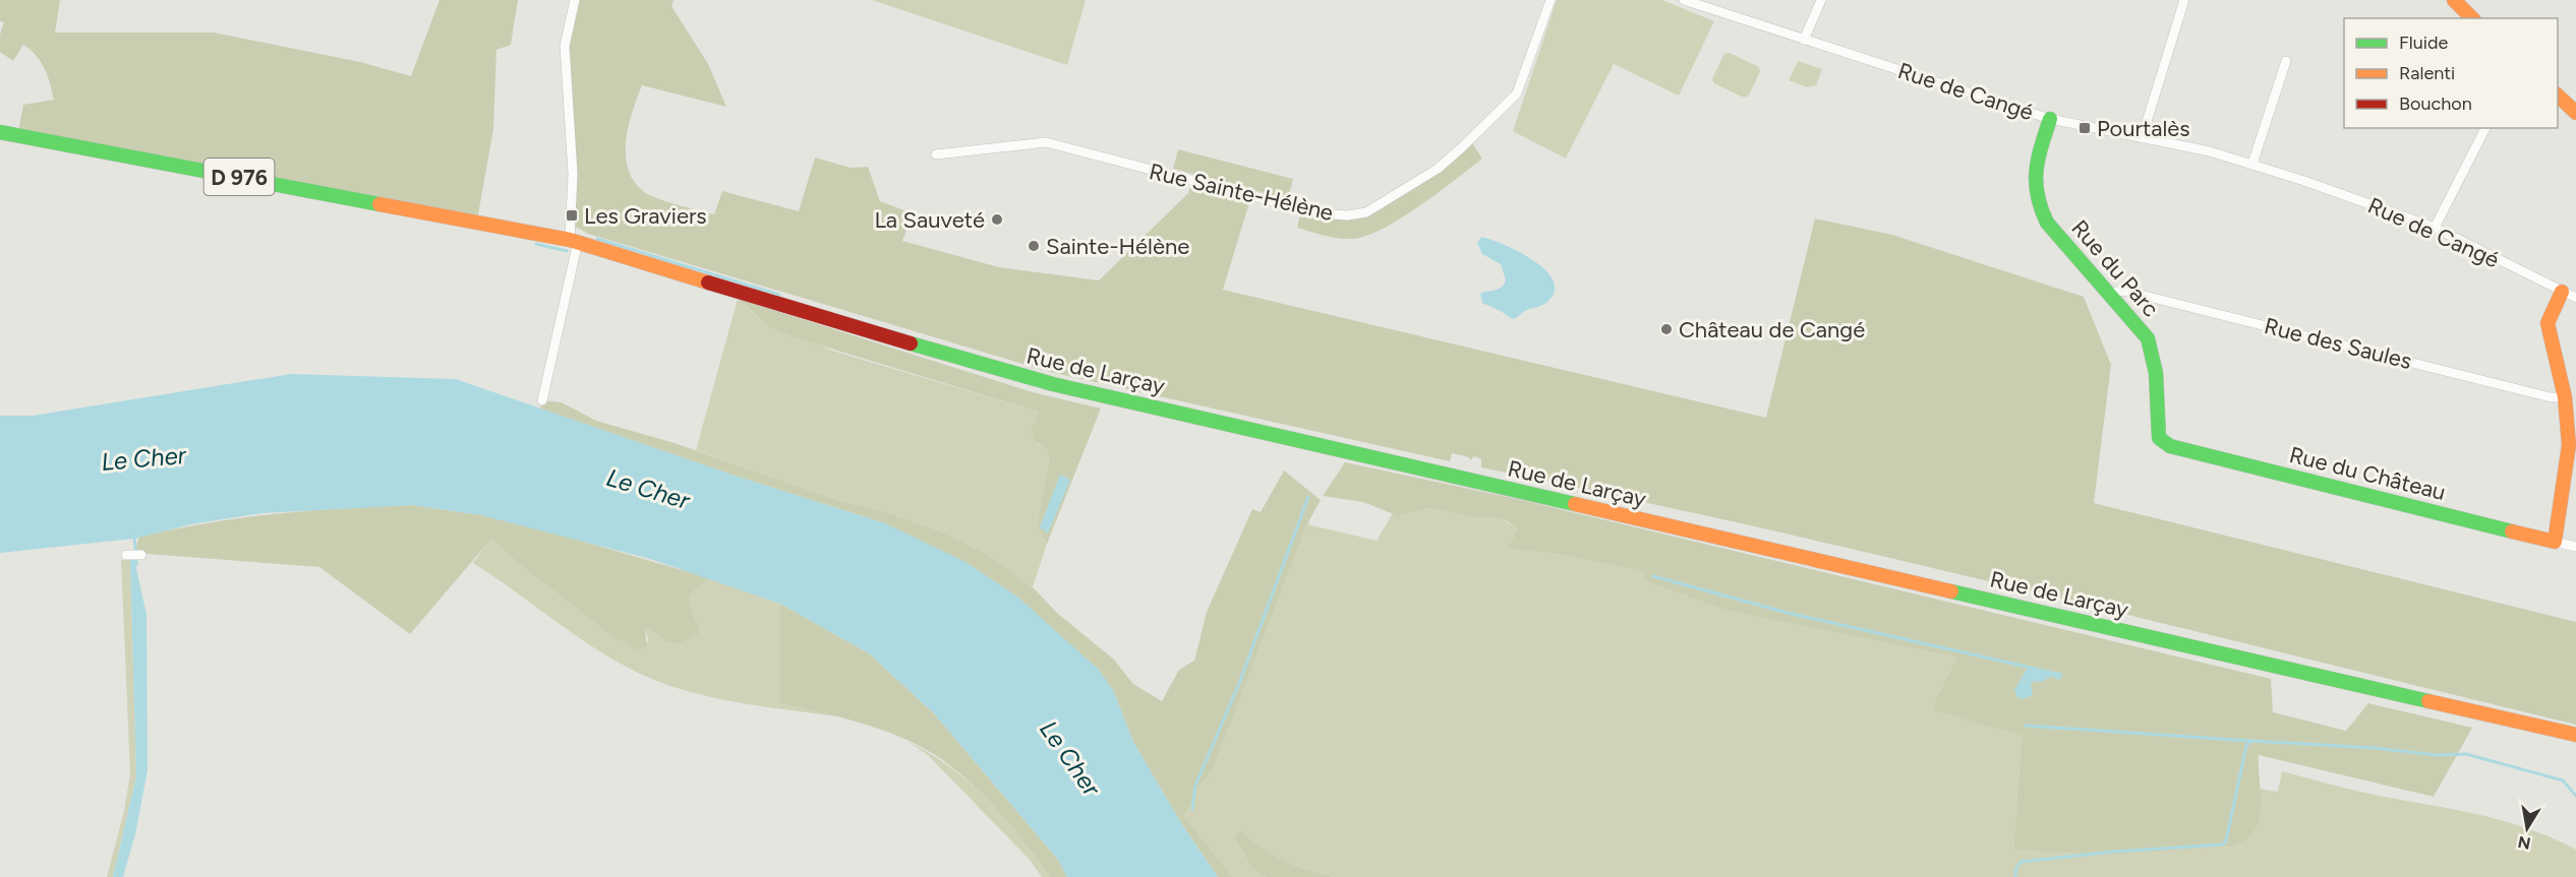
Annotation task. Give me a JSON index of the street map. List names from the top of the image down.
{
  "streets": {
    "main road": [
      "D 976",
      "Rue du Parc",
      "Rue de Larçay",
      "Rue du Château"
    ],
    "street": ["Rue de Cangé", "Rue Sainte-Hélène", "Rue des Saules"]
  },
  "crossings": [
    ["Rue de Cangé", "Rue du Parc"],
    ["D 976", "Rue de Larçay"],
    ["Rue du Parc", "Rue des Saules"],
    ["Rue du Parc", "Rue du Château"]
  ],
  "water": ["Le Cher"],
  "places": {
    "transit": ["Pourtalès", "Les Graviers"],
    "other": ["La Sauveté", "Sainte-Hélène", "Château de Cangé"]
  },
  "legend": ["Fluide", "Ralenti", "Bouchon"],
  "north": "bottom"
}
